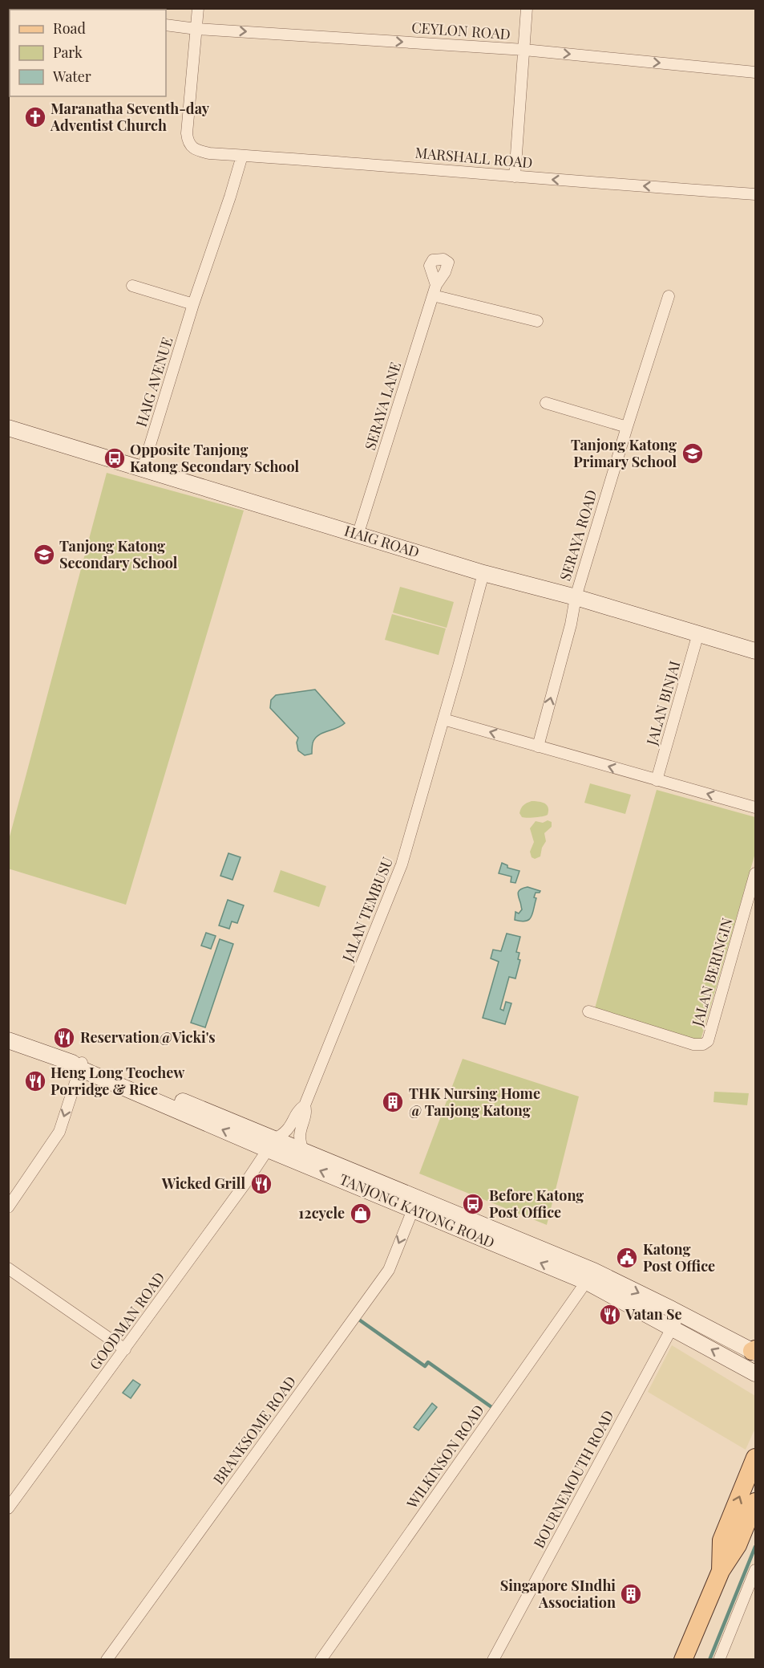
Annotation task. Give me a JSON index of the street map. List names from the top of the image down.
{
  "streets": {
    "main road": ["HAIG ROAD", "TANJONG KATONG ROAD"],
    "street": [
      "CEYLON ROAD",
      "MARSHALL ROAD",
      "HAIG AVENUE",
      "SERAYA LANE",
      "SERAYA ROAD",
      "JALAN BINJAI",
      "JALAN TEMBUSU",
      "JALAN BERINGIN",
      "GOODMAN ROAD",
      "BRANKSOME ROAD",
      "WILKINSON ROAD",
      "BOURNEMOUTH ROAD"
    ]
  },
  "crossings": [
    ["CEYLON ROAD", "MARSHALL ROAD"],
    ["MARSHALL ROAD", "HAIG AVENUE"],
    ["HAIG AVENUE", "HAIG ROAD"],
    ["SERAYA LANE", "HAIG ROAD"],
    ["SERAYA ROAD", "HAIG ROAD"],
    ["HAIG ROAD", "JALAN BINJAI"],
    ["HAIG ROAD", "JALAN TEMBUSU"],
    ["JALAN TEMBUSU", "GOODMAN ROAD"],
    ["TANJONG KATONG ROAD", "GOODMAN ROAD"],
    ["TANJONG KATONG ROAD", "BRANKSOME ROAD"],
    ["TANJONG KATONG ROAD", "WILKINSON ROAD"],
    ["TANJONG KATONG ROAD", "BOURNEMOUTH ROAD"]
  ],
  "one_way": ["CEYLON ROAD", "MARSHALL ROAD", "BRANKSOME ROAD"],
  "places": {
    "church": ["Maranatha Seventh-day Adventist Church"],
    "school or university": ["Tanjong Katong Primary School", "Tanjong Katong Secondary School"],
    "bus stop": ["Opposite Tanjong Katong Secondary School", "Before Katong Post Office"],
    "restaurant": [
      "Reservation@Vicki's",
      "Heng Long Teochew Porridge & Rice",
      "Wicked Grill",
      "Vatan Se"
    ],
    "building": ["THK Nursing Home @ Tanjong Katong", "Singapore SIndhi Association"],
    "shop": ["12cycle"],
    "public building": ["Katong Post Office"]
  },
  "legend": ["Road", "Park", "Water"]
}
